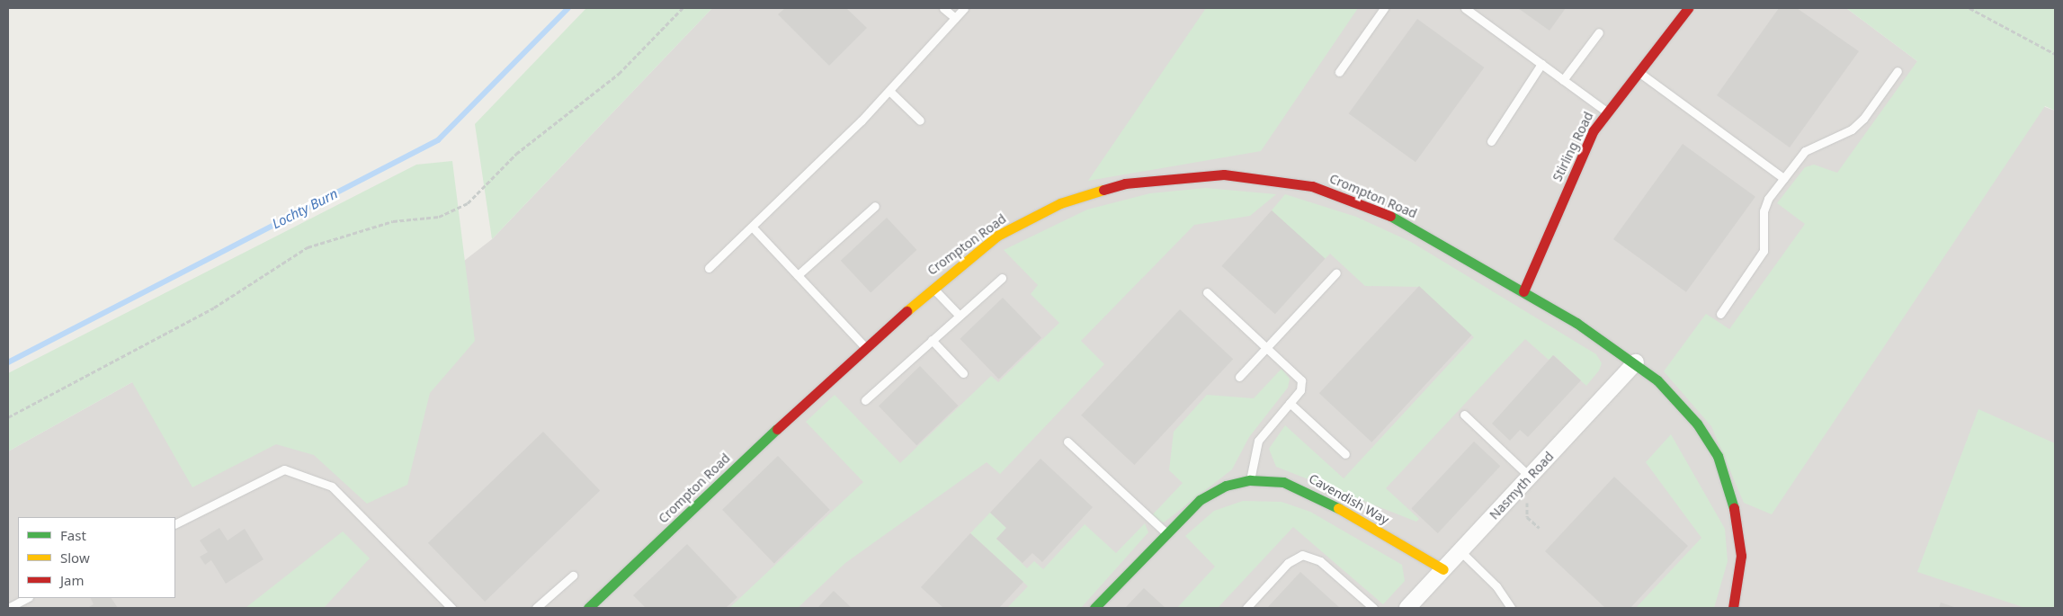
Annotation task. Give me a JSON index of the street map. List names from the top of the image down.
{
  "streets": {
    "street": [
      "Stirling Road",
      "Crompton Road",
      "Nasmyth Road",
      "Cavendish Way"
    ]
  },
  "crossings": [
    ["Stirling Road", "Crompton Road"],
    ["Crompton Road", "Nasmyth Road"],
    ["Nasmyth Road", "Cavendish Way"]
  ],
  "water": ["Lochty Burn"],
  "legend": ["Fast", "Slow", "Jam"]
}
